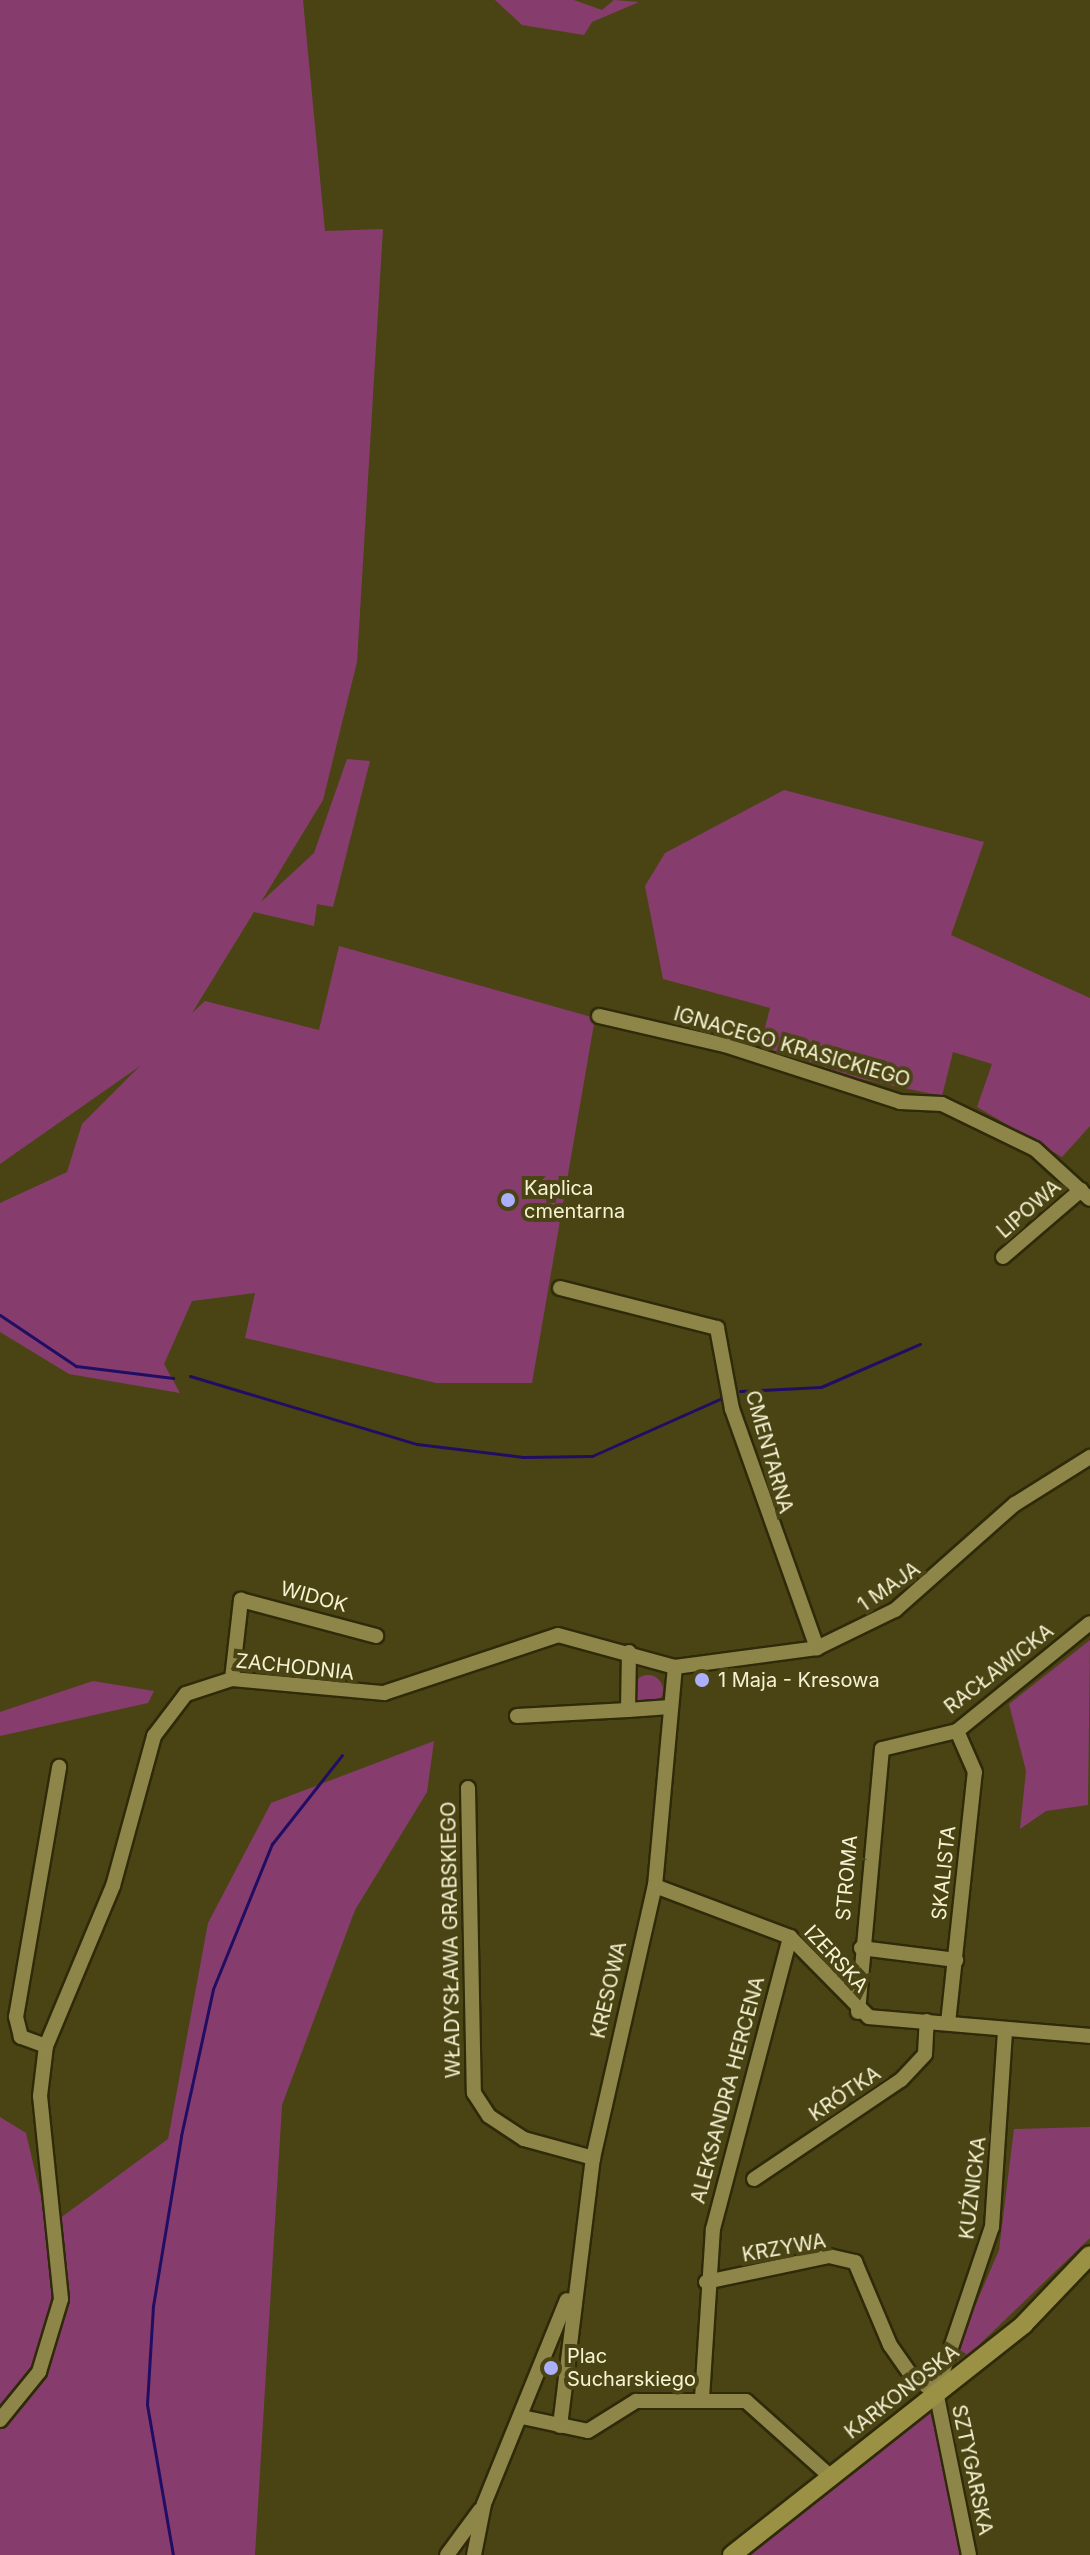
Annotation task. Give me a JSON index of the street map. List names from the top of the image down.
{
  "streets": {
    "main road": ["KARKONOSKA"],
    "street": [
      "IGNACEGO KRASICKIEGO",
      "LIPOWA",
      "CMENTARNA",
      "1 MAJA",
      "WIDOK",
      "ZACHODNIA",
      "RACŁAWICKA",
      "SKALISTA",
      "STROMA",
      "WŁADYSŁAWA GRABSKIEGO",
      "IZERSKA",
      "KRESOWA",
      "ALEKSANDRA HERCENA",
      "KRÓTKA",
      "KUŹNICKA",
      "KRZYWA",
      "SZTYGARSKA"
    ]
  },
  "crossings": [
    ["IGNACEGO KRASICKIEGO", "LIPOWA"],
    ["CMENTARNA", "1 MAJA"],
    ["1 MAJA", "ZACHODNIA"],
    ["1 MAJA", "KRESOWA"],
    ["WIDOK", "ZACHODNIA"],
    ["ZACHODNIA", "KRESOWA"],
    ["RACŁAWICKA", "SKALISTA"],
    ["RACŁAWICKA", "STROMA"],
    ["SKALISTA", "IZERSKA"],
    ["STROMA", "IZERSKA"],
    ["WŁADYSŁAWA GRABSKIEGO", "KRESOWA"],
    ["IZERSKA", "KRESOWA"],
    ["IZERSKA", "ALEKSANDRA HERCENA"],
    ["IZERSKA", "KRÓTKA"],
    ["IZERSKA", "KUŹNICKA"],
    ["ALEKSANDRA HERCENA", "KRZYWA"],
    ["KUŹNICKA", "KRZYWA"],
    ["KUŹNICKA", "KARKONOSKA"],
    ["KUŹNICKA", "SZTYGARSKA"],
    ["KRZYWA", "KARKONOSKA"],
    ["KRZYWA", "SZTYGARSKA"],
    ["KARKONOSKA", "SZTYGARSKA"]
  ],
  "places": ["Kaplica cmentarna", "1 Maja - Kresowa", "Plac Sucharskiego"]
}
